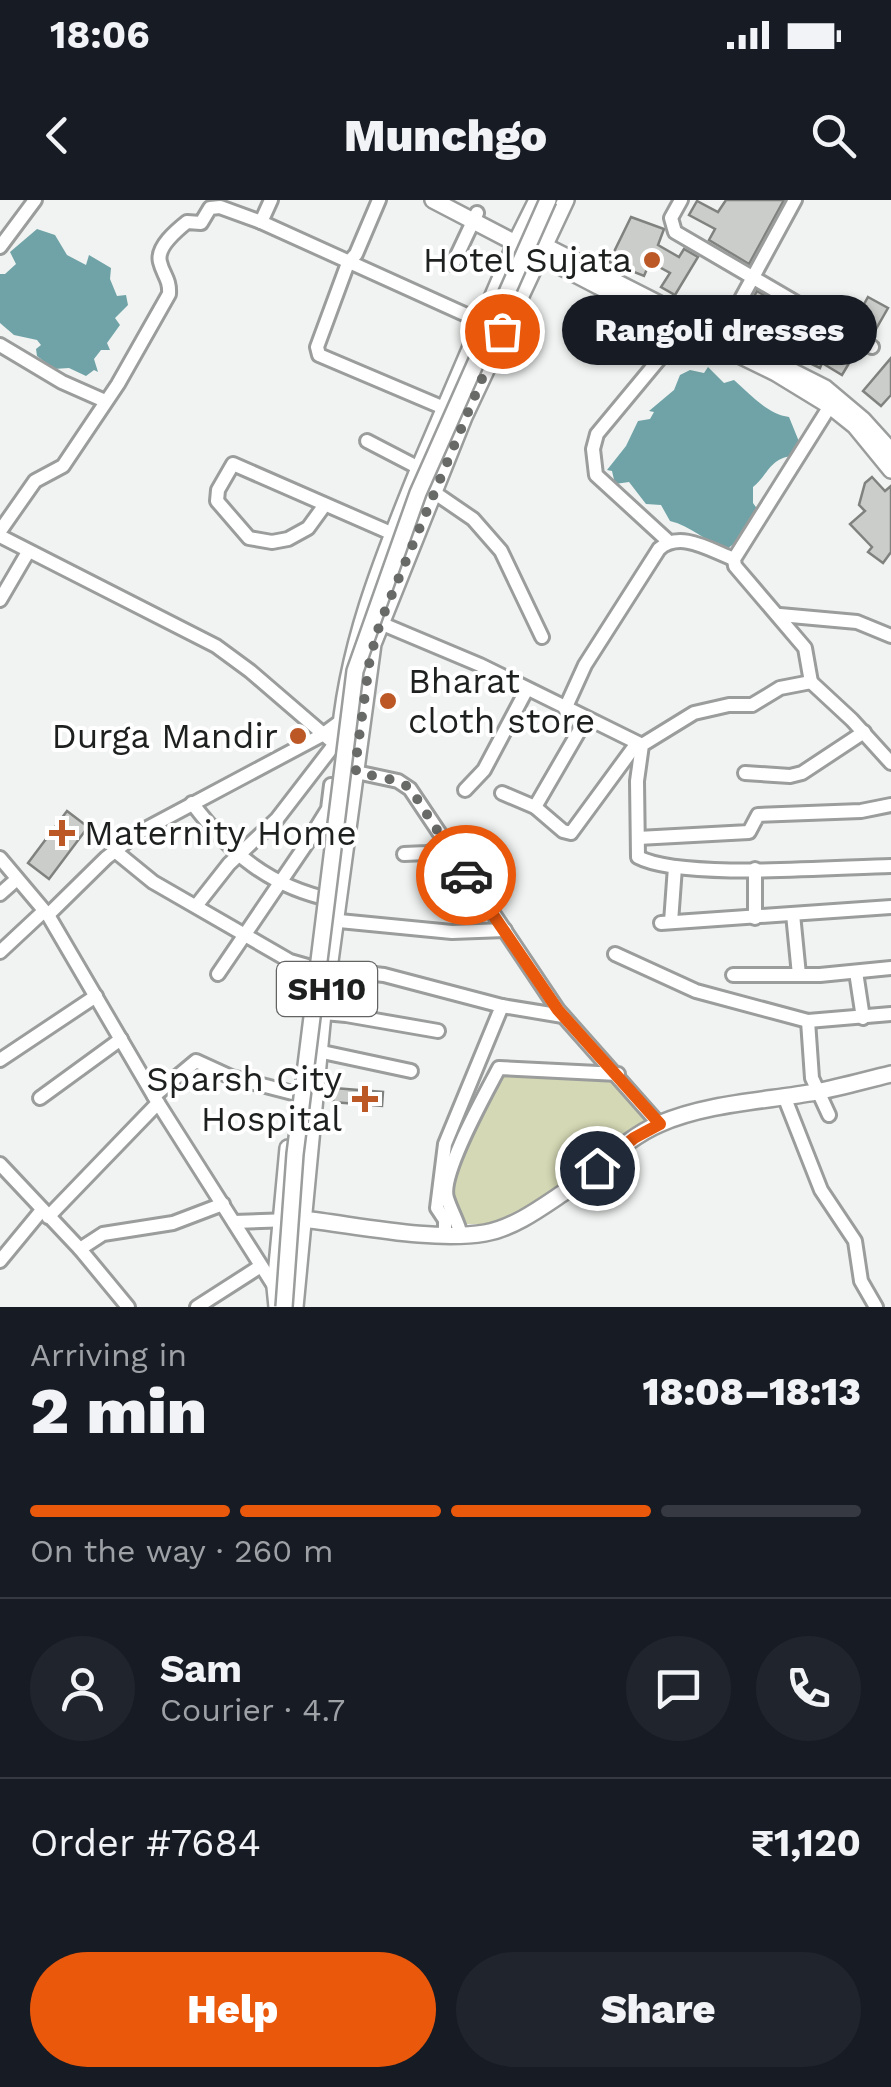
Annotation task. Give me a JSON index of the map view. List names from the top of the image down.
{
  "streets": {
    "main road": ["SH10"]
  },
  "places": {
    "other": [
      "Hotel Sujata",
      "Rangoli dresses",
      "Bharat cloth store",
      "Durga Mandir"
    ],
    "health": ["Maternity Home", "Sparsh City Hospital"]
  },
  "page": {
    "status": "18:06",
    "header": "Munchgo",
    "bubble": "Rangoli dresses",
    "heading": ["2 min", "Arriving in", "18:08–18:13"],
    "panel": [
      "Sam",
      "Courier · 4.7",
      "Order #7684",
      "₹1,120"
    ],
    "bar": "On the way · 260 m",
    "buttons": ["Help", "Share"]
  }
}
